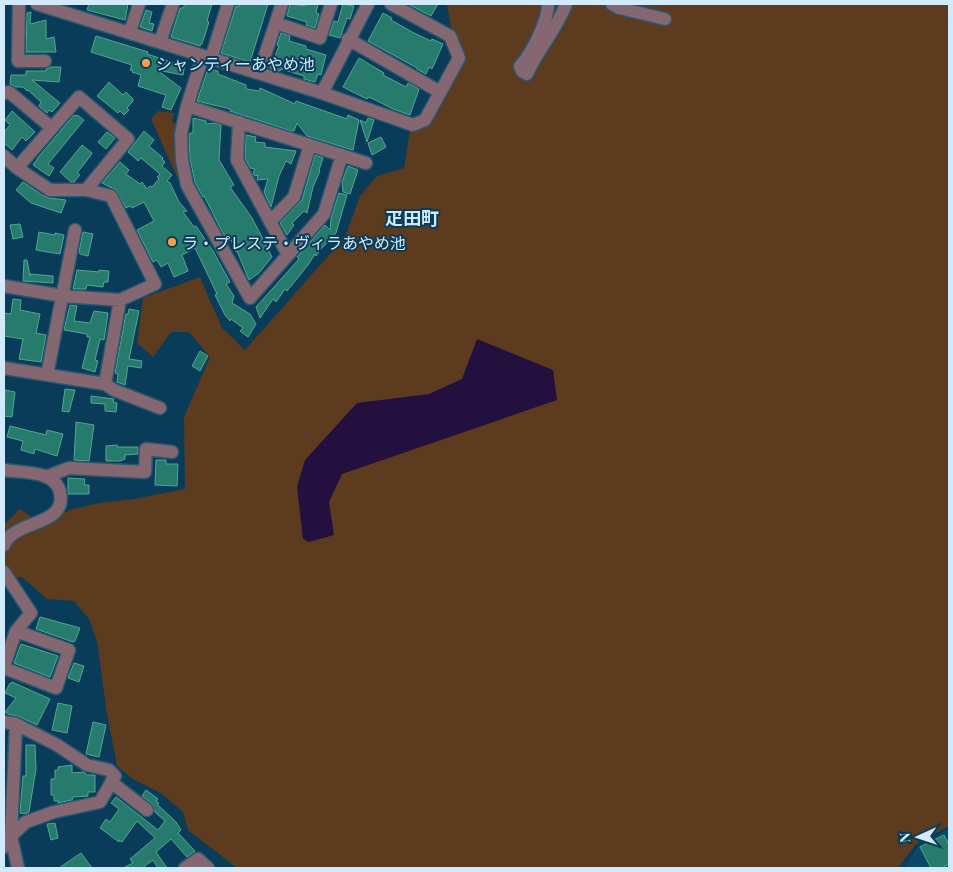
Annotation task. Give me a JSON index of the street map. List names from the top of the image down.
{
  "districts": ["疋田町"],
  "places": ["シャンティーあやめ池", "ラ・プレステ・ヴィラあやめ池"],
  "north": "left"
}
